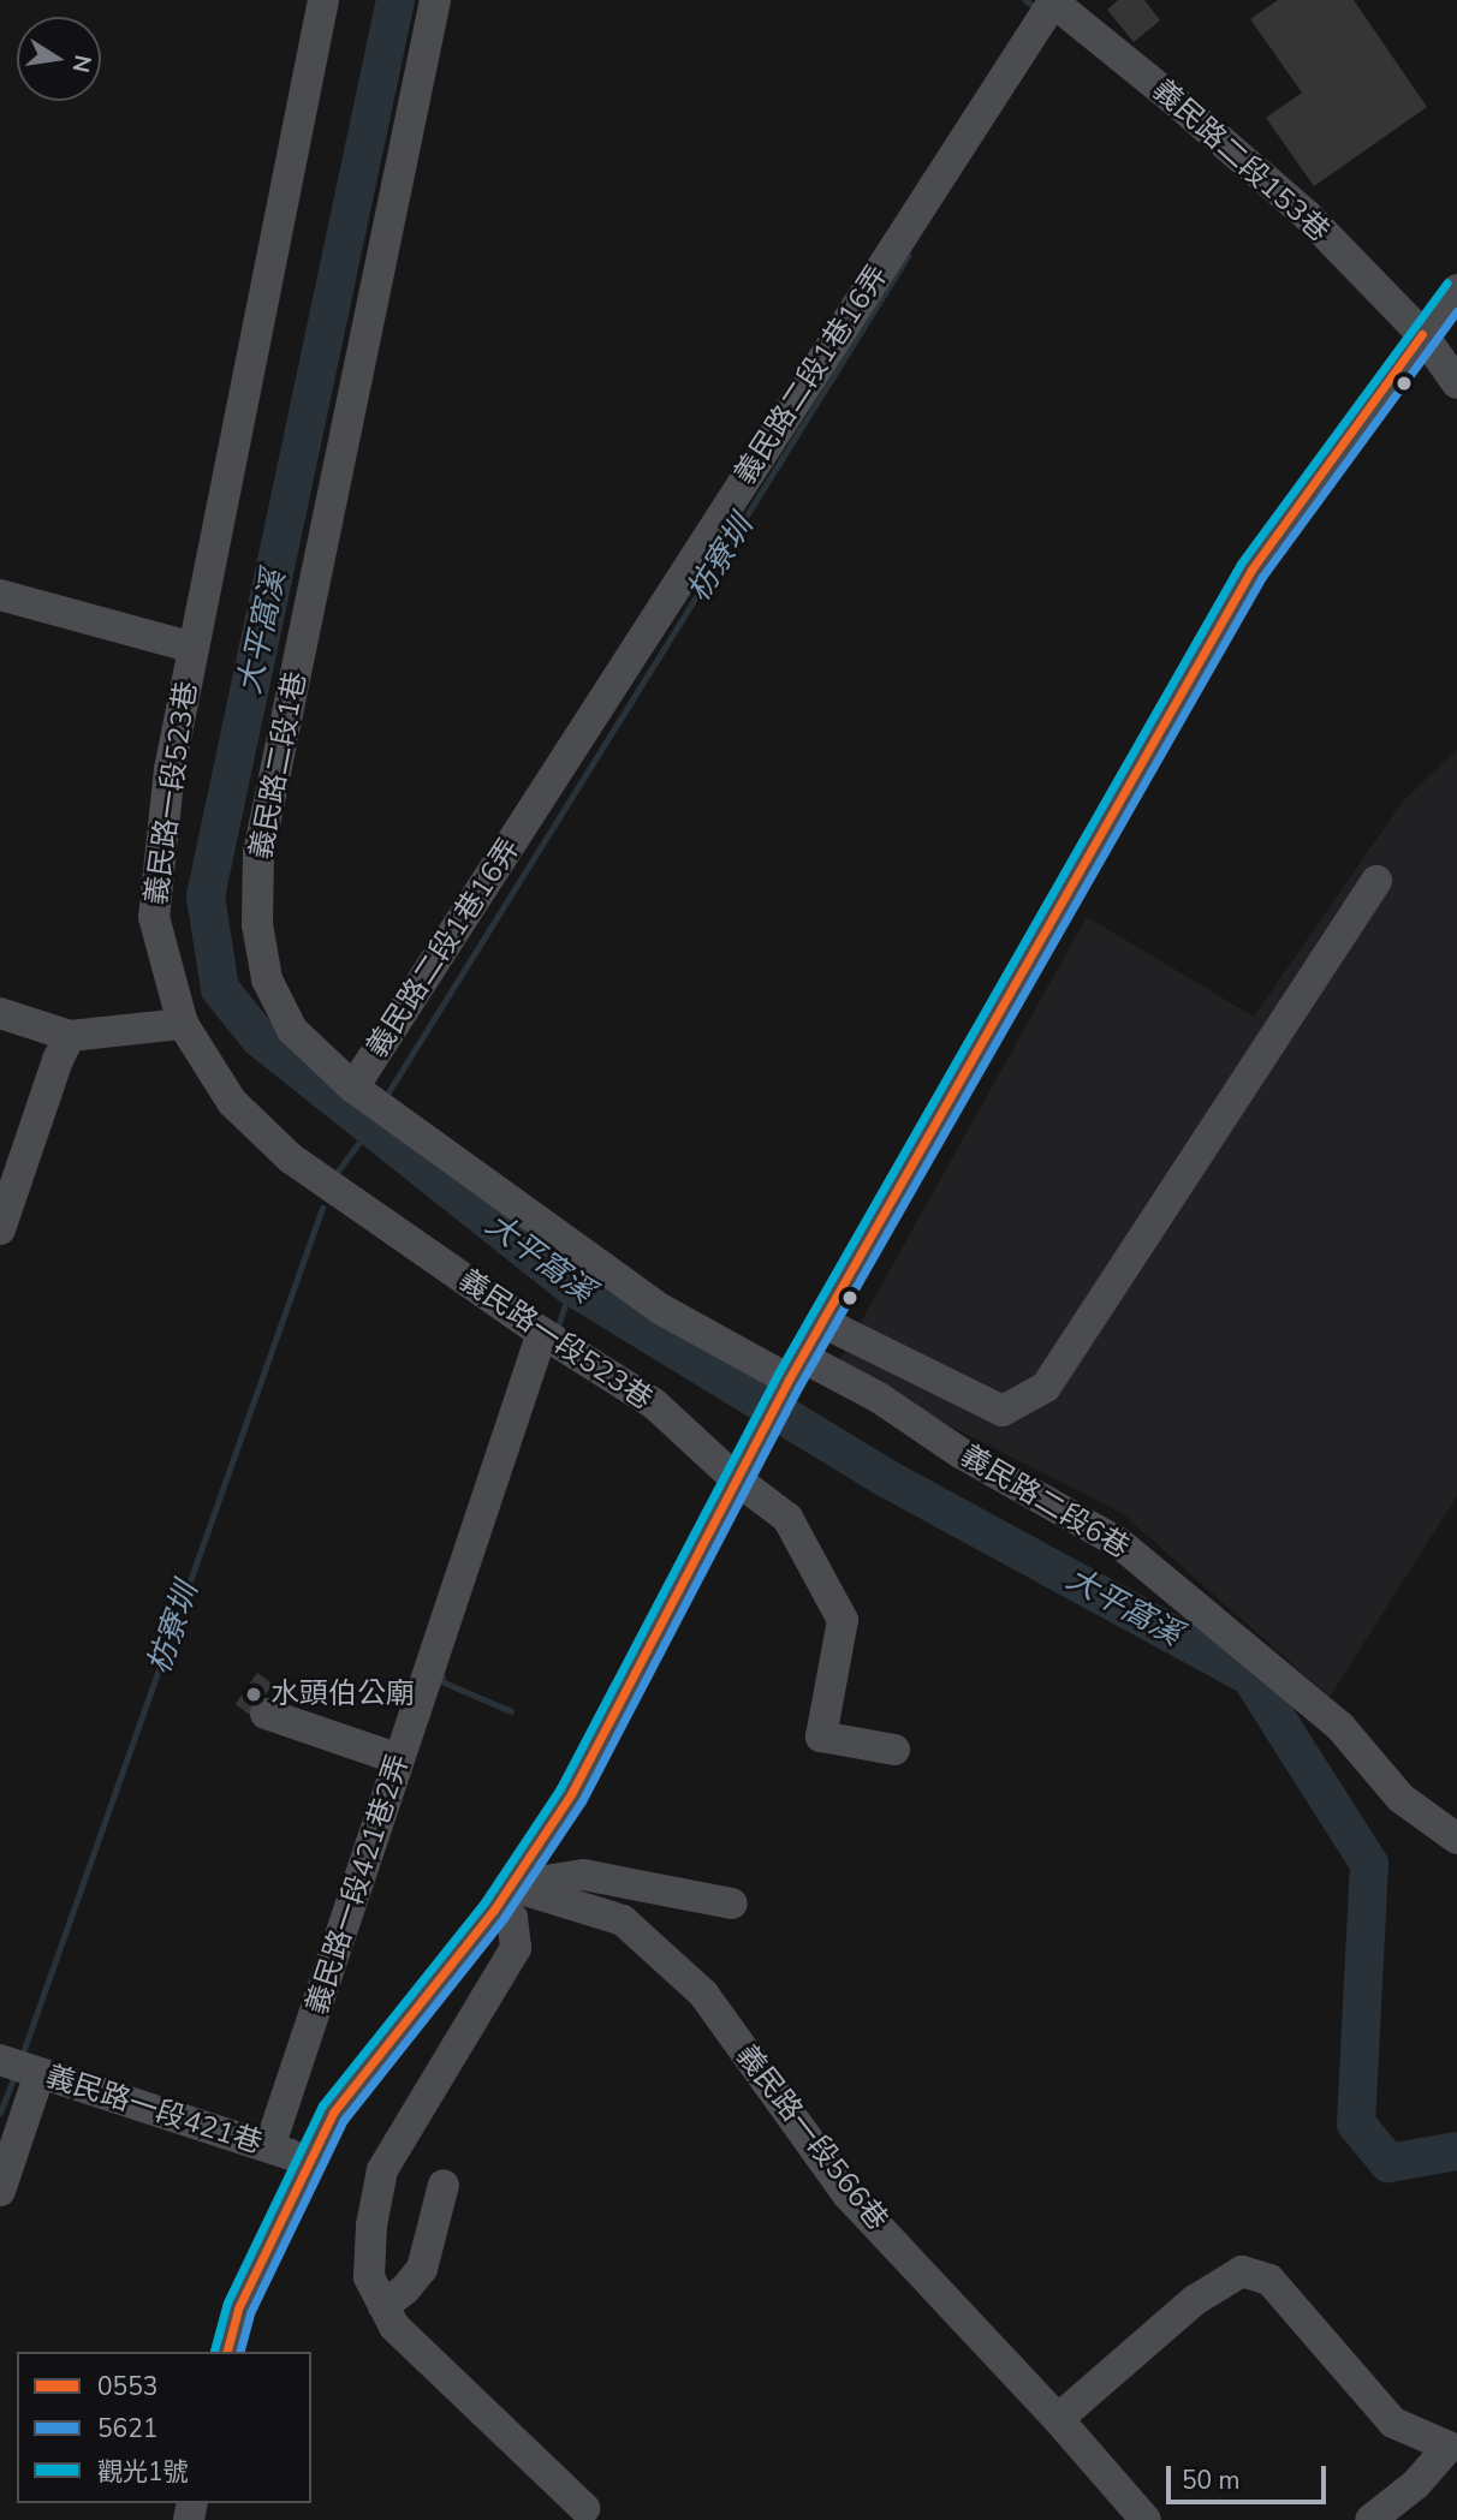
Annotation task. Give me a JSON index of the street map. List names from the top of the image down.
{
  "streets": {
    "street": [
      "義民路二段153巷",
      "義民路二段1巷16弄",
      "義民路二段1巷",
      "義民路一段523巷",
      "義民路二段6巷",
      "義民路一段421巷2弄",
      "義民路一段421巷",
      "義民路一段566巷"
    ]
  },
  "crossings": [
    ["義民路二段153巷", "義民路二段1巷16弄"],
    ["義民路二段1巷16弄", "義民路二段1巷"],
    ["義民路二段1巷", "義民路二段6巷"],
    ["義民路一段523巷", "義民路一段421巷2弄"],
    ["義民路一段421巷2弄", "義民路一段421巷"]
  ],
  "water": ["枋寮圳", "大平窩溪"],
  "places": ["水頭伯公廟"],
  "lines": ["transit line 觀光1號", "transit line 5621", "transit line 0553"],
  "legend": ["0553", "5621", "觀光1號"],
  "scale_bar": "50 m",
  "north": "right"
}
